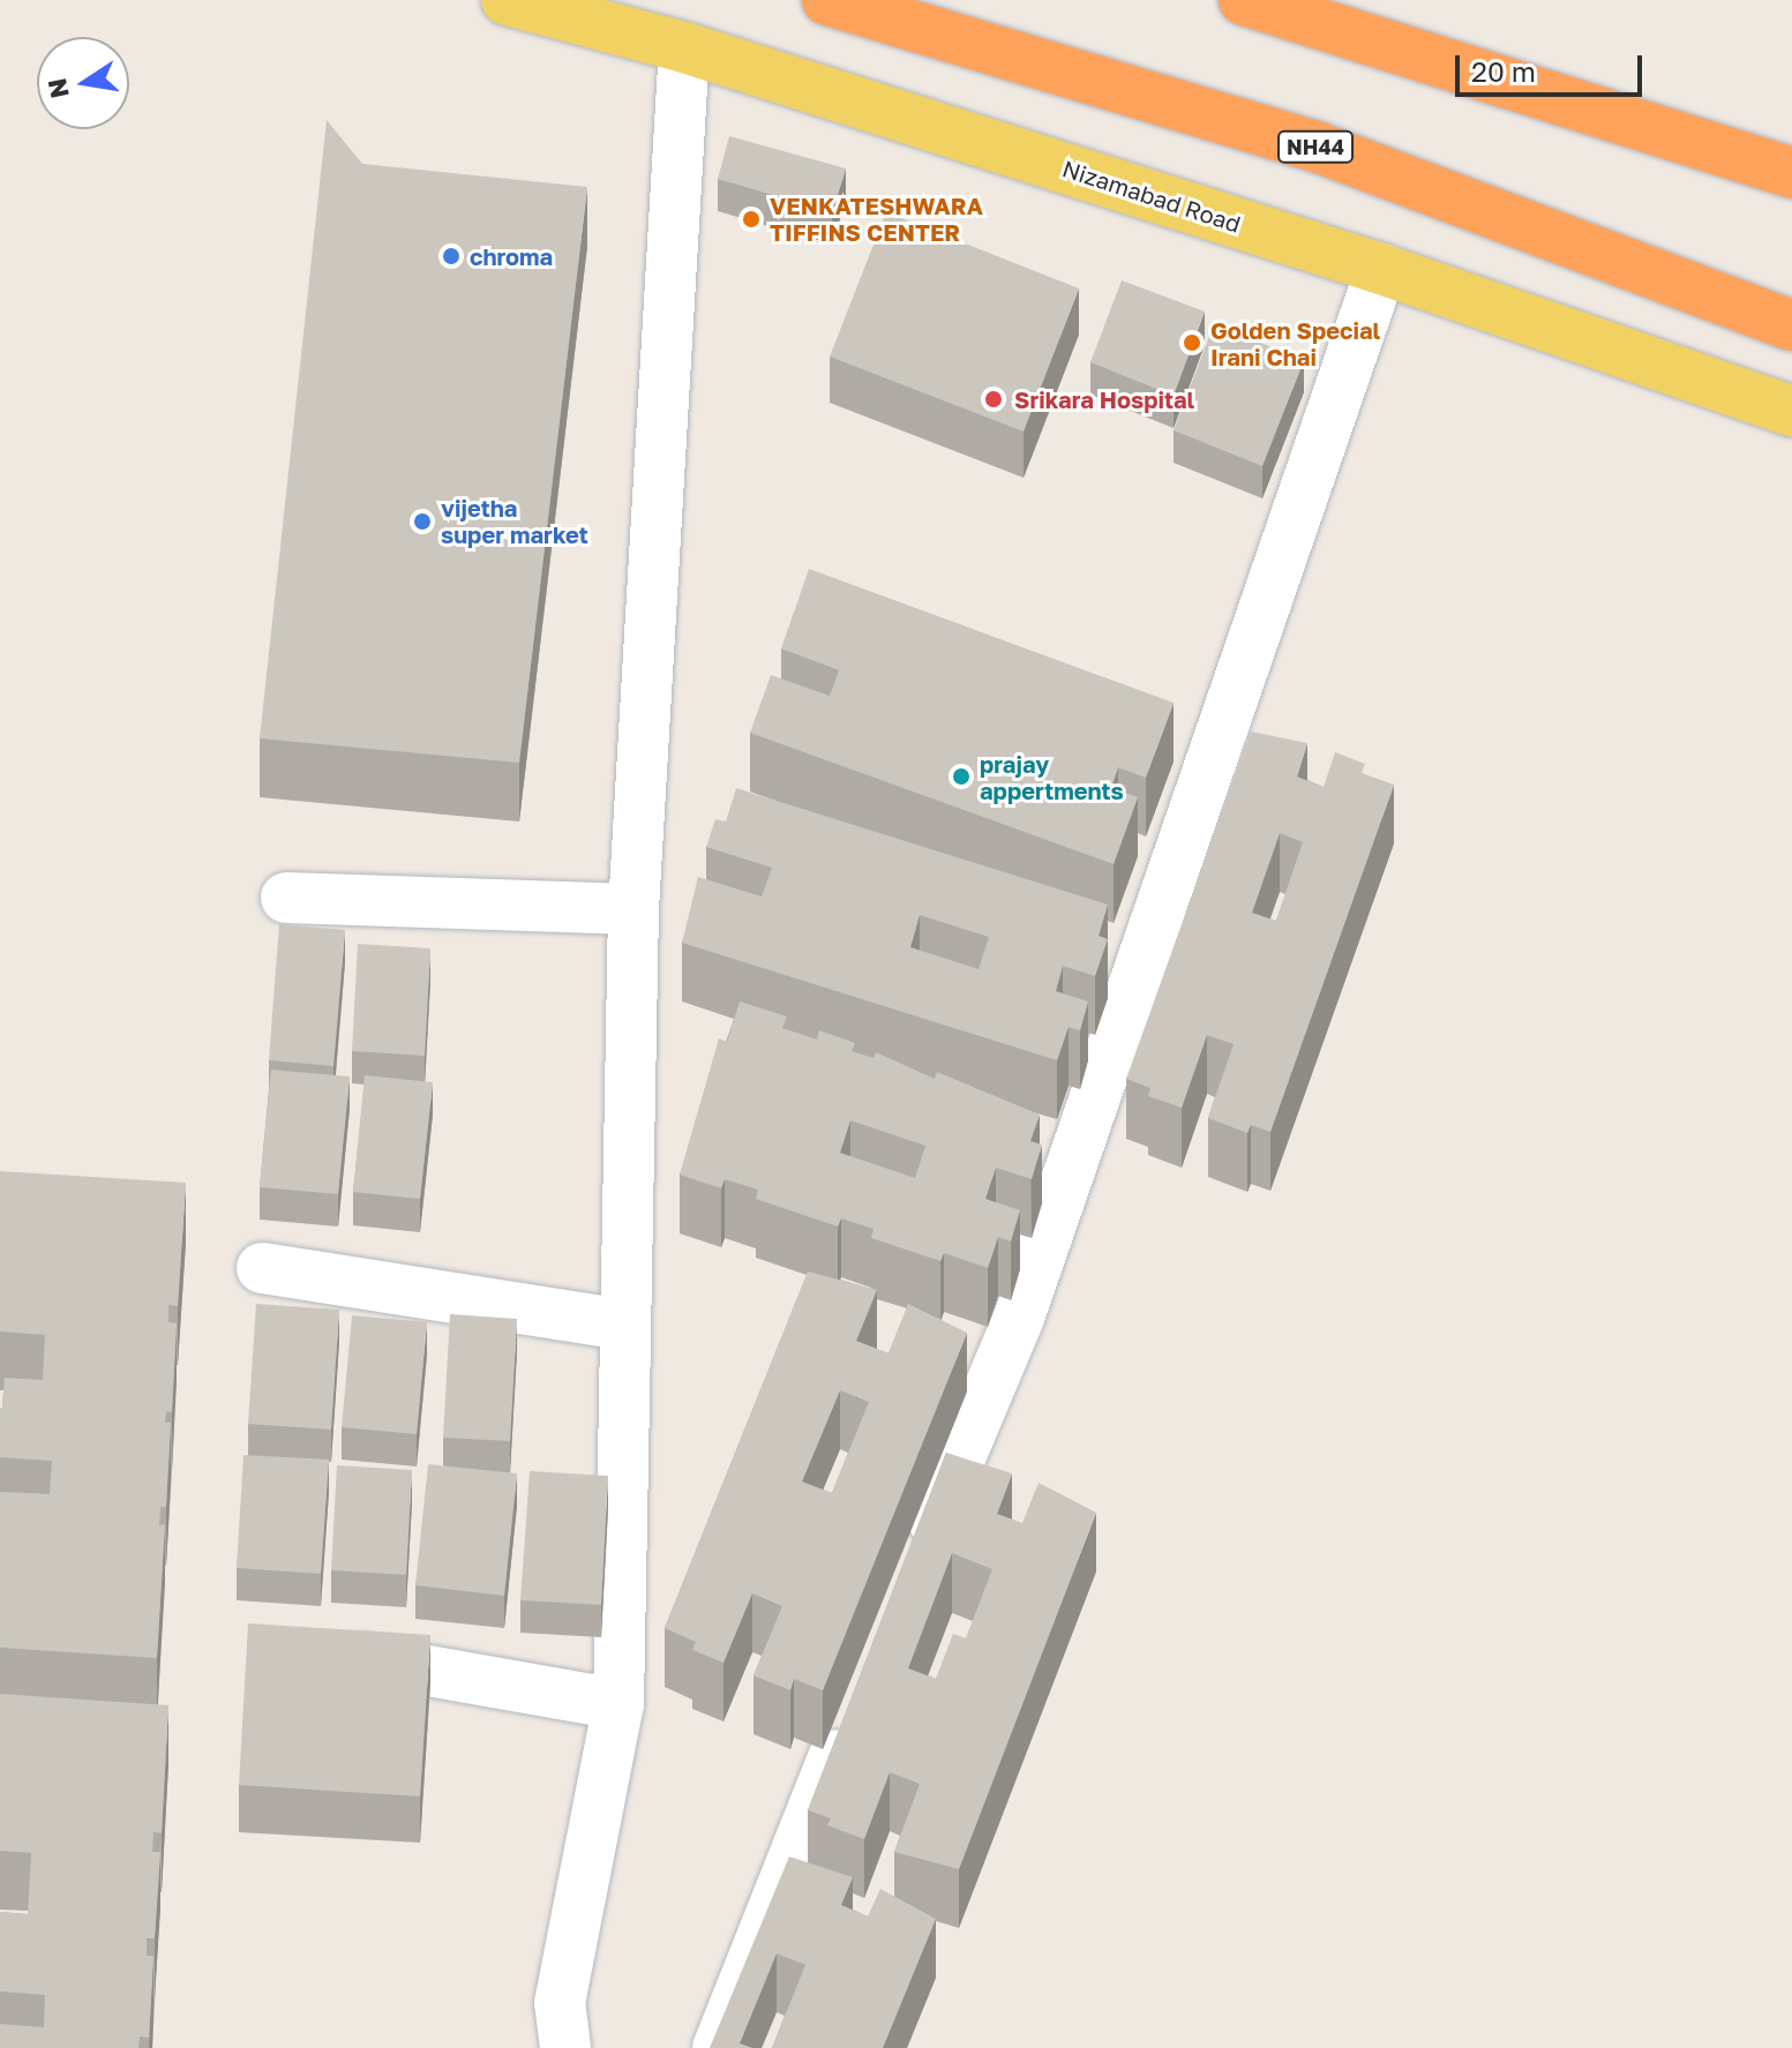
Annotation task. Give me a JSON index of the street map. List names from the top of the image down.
{
  "streets": {
    "highway": ["NH44"],
    "main road": ["Nizamabad Road"]
  },
  "places": [
    "VENKATESHWARA TIFFINS CENTER",
    "chroma",
    "Golden Special Irani Chai",
    "Srikara Hospital",
    "vijetha super market",
    "prajay appertments"
  ],
  "scale_bar": "20 m",
  "north": "left"
}
